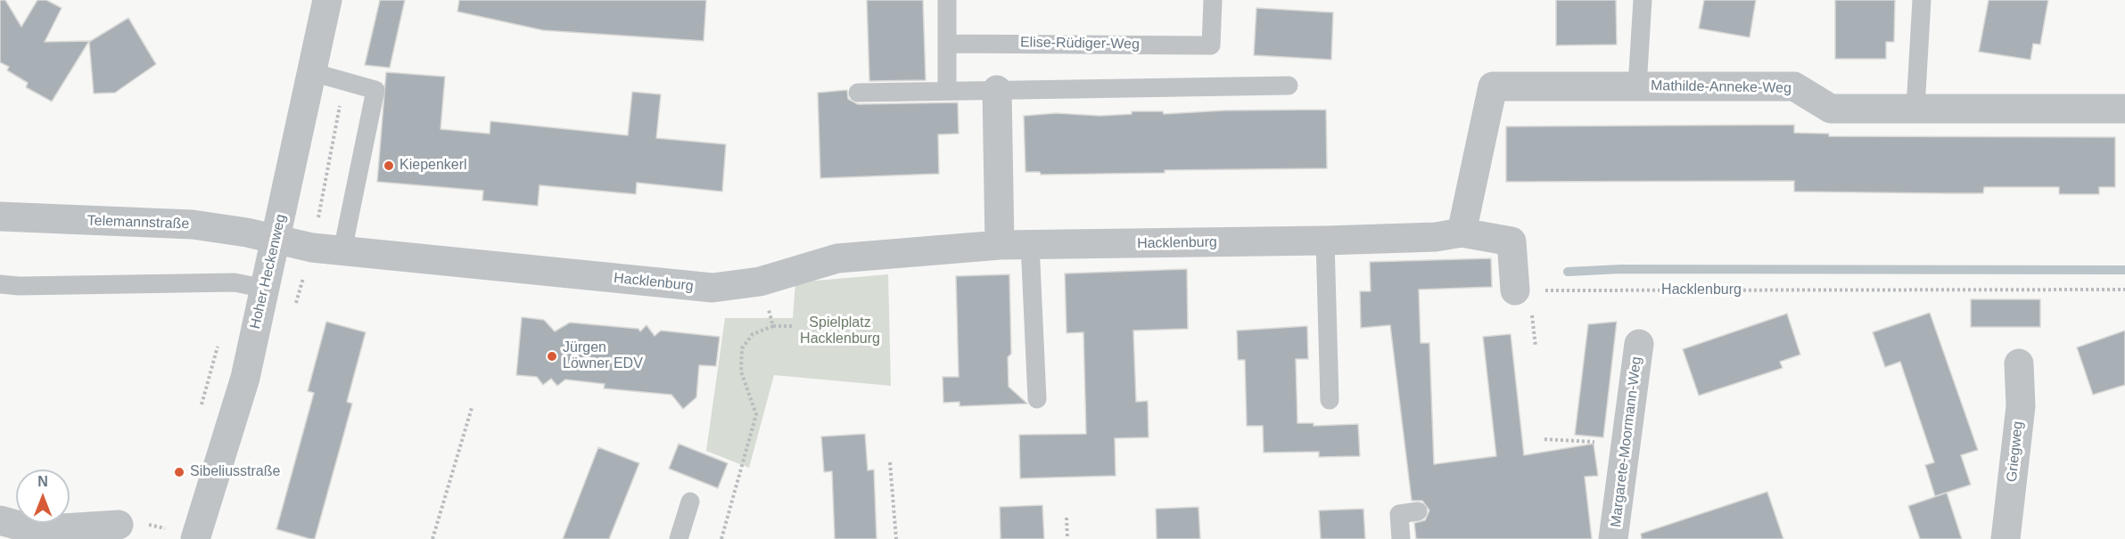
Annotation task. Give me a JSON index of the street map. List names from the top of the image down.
{
  "streets": {
    "street": [
      "Mathilde-Anneke-Weg",
      "Telemannstraße",
      "Hacklenburg",
      "Hoher Heckenweg",
      "Margarete-Moormann-Weg",
      "Griegweg"
    ],
    "lane": ["Elise-Rüdiger-Weg"]
  },
  "crossings": [
    ["Mathilde-Anneke-Weg", "Hacklenburg"],
    ["Telemannstraße", "Hacklenburg"],
    ["Telemannstraße", "Hoher Heckenweg"],
    ["Hacklenburg", "Hoher Heckenweg"]
  ],
  "parks": ["Spielplatz Hacklenburg"],
  "places": ["Kiepenkerl", "Jürgen Löwner EDV", "Sibeliusstraße"],
  "north": "top"
}
